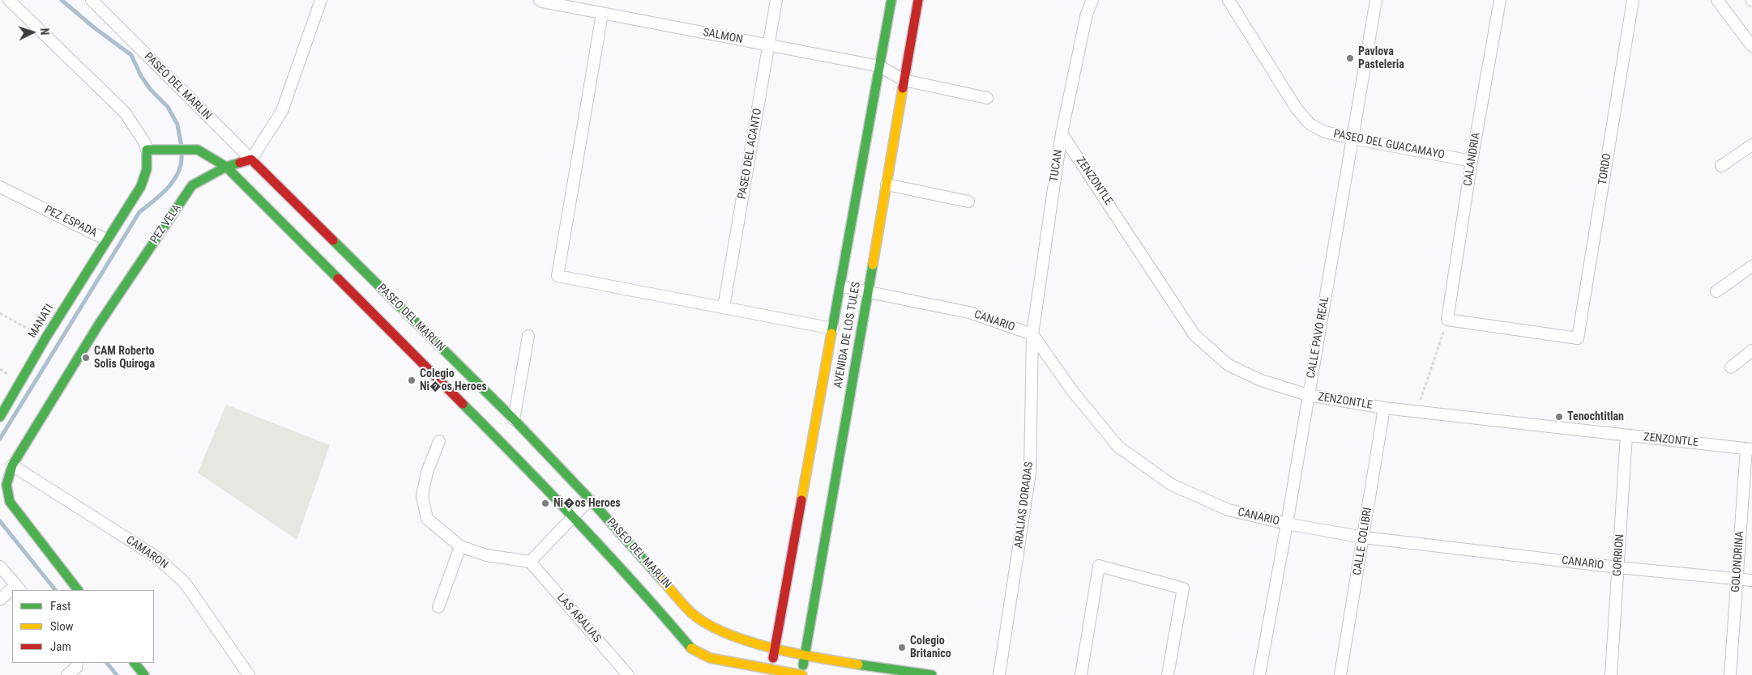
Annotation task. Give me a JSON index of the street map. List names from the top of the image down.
{
  "streets": {
    "street": [
      "SALMON",
      "PASEO DEL MARLIN",
      "PASEO DEL GUACAMAYO",
      "PASEO DEL ACANTO",
      "CALANDRIA",
      "TUCAN",
      "TORDO",
      "ZENZONTLE",
      "PEZ ESPADA",
      "PEZ VELA",
      "MANATI",
      "CANARIO",
      "AVENIDA DE LOS TULES",
      "CALLE PAVO REAL",
      "ARALIAS DORADAS",
      "CALLE COLIBRI",
      "CAMARON",
      "GORRION",
      "GOLONDRINA",
      "LAS ARALIAS"
    ]
  },
  "crossings": [
    ["SALMON", "PASEO DEL ACANTO"],
    ["SALMON", "AVENIDA DE LOS TULES"],
    ["PASEO DEL MARLIN", "PEZ ESPADA"],
    ["PASEO DEL MARLIN", "PEZ VELA"],
    ["PASEO DEL MARLIN", "AVENIDA DE LOS TULES"],
    ["PASEO DEL GUACAMAYO", "CALANDRIA"],
    ["PASEO DEL GUACAMAYO", "CALLE PAVO REAL"],
    ["CALANDRIA", "TORDO"],
    ["TUCAN", "ZENZONTLE"],
    ["TUCAN", "CANARIO"],
    ["TUCAN", "ARALIAS DORADAS"],
    ["ZENZONTLE", "CALLE PAVO REAL"],
    ["ZENZONTLE", "CALLE COLIBRI"],
    ["ZENZONTLE", "GORRION"],
    ["ZENZONTLE", "GOLONDRINA"],
    ["PEZ ESPADA", "MANATI"],
    ["PEZ VELA", "CAMARON"],
    ["CANARIO", "AVENIDA DE LOS TULES"],
    ["CANARIO", "CALLE PAVO REAL"],
    ["CANARIO", "ARALIAS DORADAS"],
    ["CANARIO", "CALLE COLIBRI"],
    ["CANARIO", "GORRION"],
    ["CANARIO", "GOLONDRINA"]
  ],
  "places": [
    "Pavlova Pasteleria",
    "CAM Roberto Solis Quiroga",
    "Colegio Ni�os Heroes",
    "Tenochtitlan",
    "Ni�os Heroes",
    "Colegio Britanico"
  ],
  "legend": ["Fast", "Slow", "Jam"],
  "north": "right"
}
